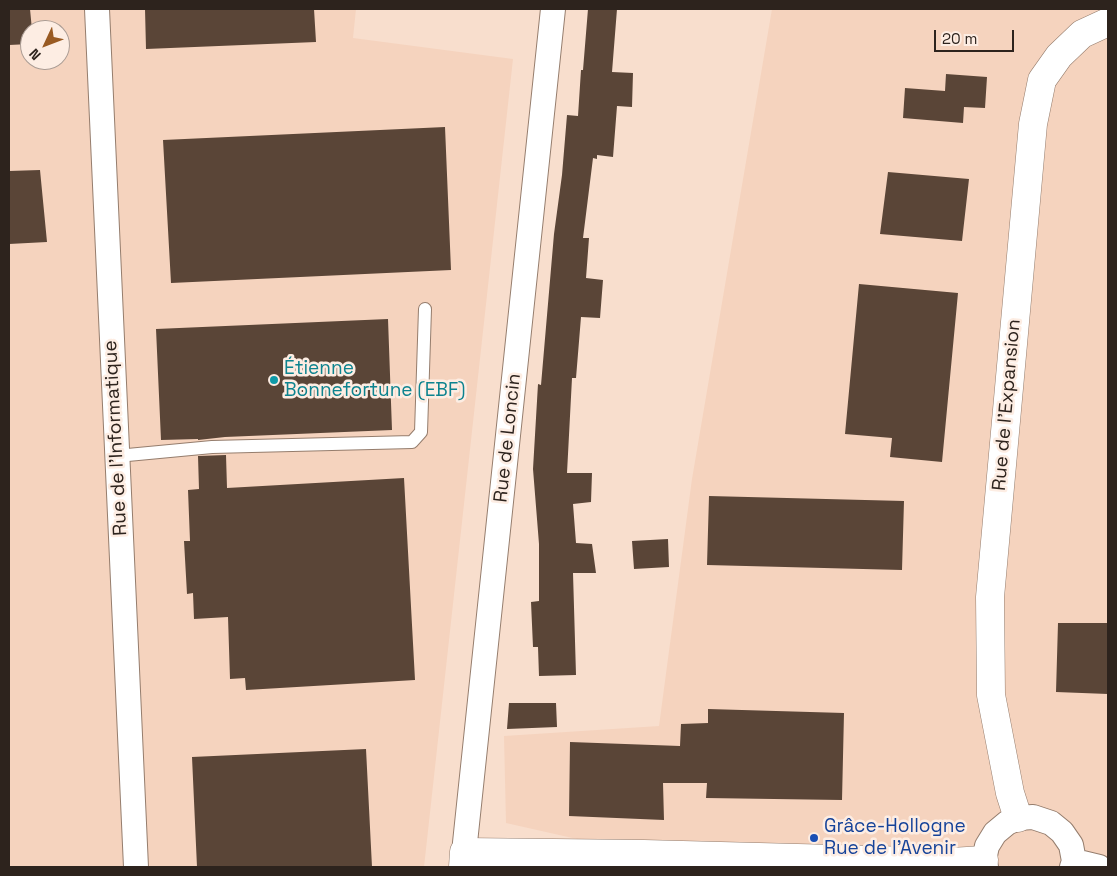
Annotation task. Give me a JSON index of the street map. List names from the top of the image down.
{
  "streets": {
    "street": ["Rue de l'Expansion", "Rue de l'Informatique", "Rue de Loncin"]
  },
  "places": ["Étienne Bonnefortune (EBF)", "Grâce-Hollogne Rue de l'Avenir"],
  "scale_bar": "20 m",
  "north": "bottom left"
}
